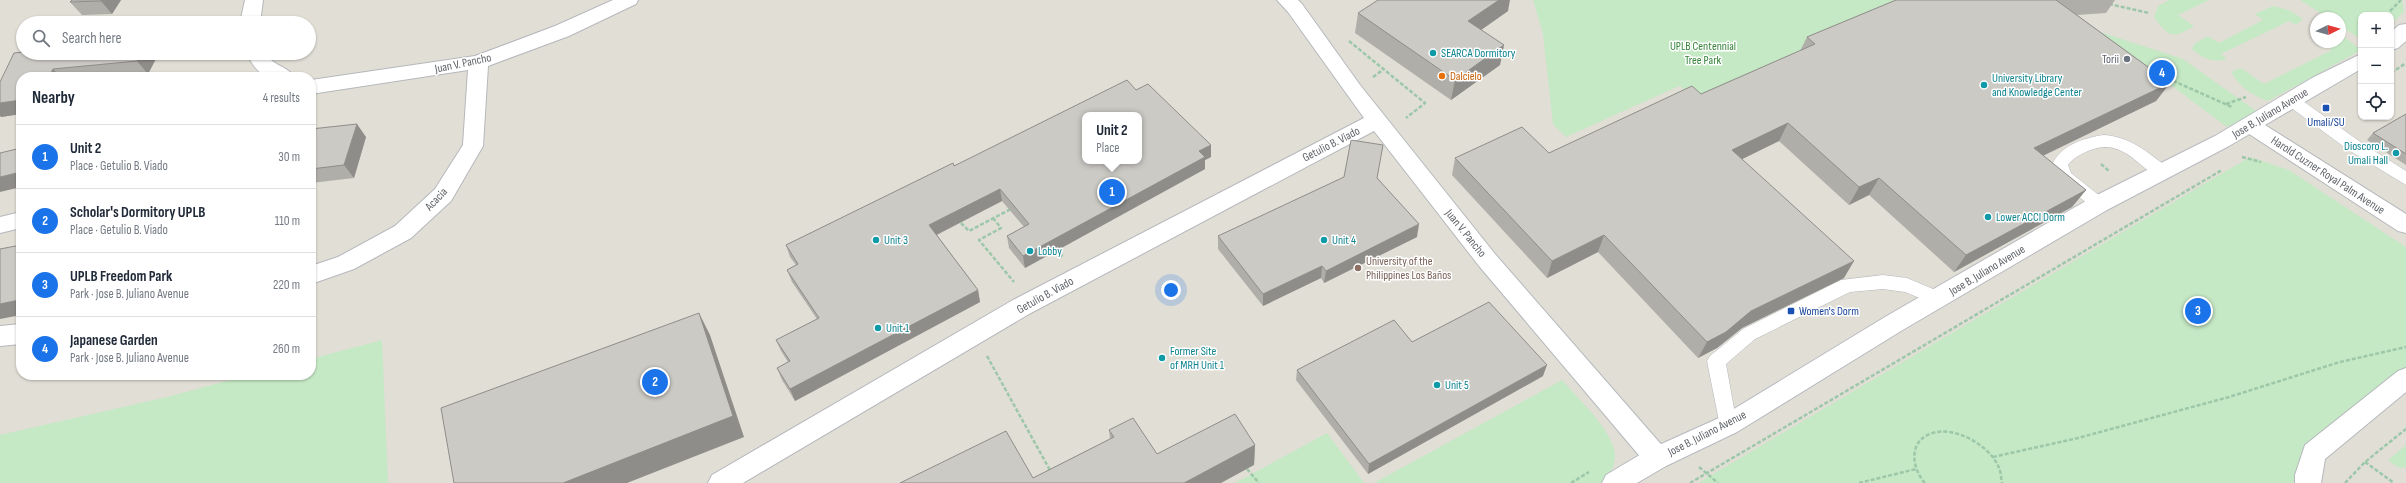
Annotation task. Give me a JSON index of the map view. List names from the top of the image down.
{
  "streets": {
    "street": [
      "Juan V. Pancho",
      "Jose B. Juliano Avenue",
      "Getulio B. Viado",
      "Harold Cuzner Royal Palm Avenue",
      "Acacia"
    ]
  },
  "crossings": [
    ["Juan V. Pancho", "Jose B. Juliano Avenue"],
    ["Juan V. Pancho", "Getulio B. Viado"],
    ["Juan V. Pancho", "Acacia"],
    ["Jose B. Juliano Avenue", "Harold Cuzner Royal Palm Avenue"]
  ],
  "parks": ["UPLB Centennial Tree Park"],
  "places": {
    "other": [
      "SEARCA Dormitory",
      "Torii",
      "Dalcielo",
      "University Library and Knowledge Center",
      "Dioscoro L. Umali Hall",
      "Lower ACCI Dorm",
      "Unit 3",
      "Unit 4",
      "Lobby",
      "University of the Philippines Los Baños",
      "Unit 1",
      "Former Site of MRH Unit 1",
      "Unit 5"
    ],
    "transit": ["Umali/SU", "Women's Dorm"]
  },
  "north": "right",
  "page": {
    "map_buttons": ["+", "−"],
    "search": "Search here",
    "pins": [
      "4",
      "1",
      "3",
      "2"
    ],
    "heading": ["Nearby", "4 results"],
    "popup": ["Unit 2", "Place"],
    "list": [
      {
        "mark": "1",
        "name": "Unit 2",
        "note": "Place · Getulio B. Viado",
        "value": "30 m"
      },
      {
        "mark": "2",
        "name": "Scholar's Dormitory UPLB",
        "note": "Place · Getulio B. Viado",
        "value": "110 m"
      },
      {
        "mark": "3",
        "name": "UPLB Freedom Park",
        "note": "Park · Jose B. Juliano Avenue",
        "value": "220 m"
      },
      {
        "mark": "4",
        "name": "Japanese Garden",
        "note": "Park · Jose B. Juliano Avenue",
        "value": "260 m"
      }
    ]
  }
}
